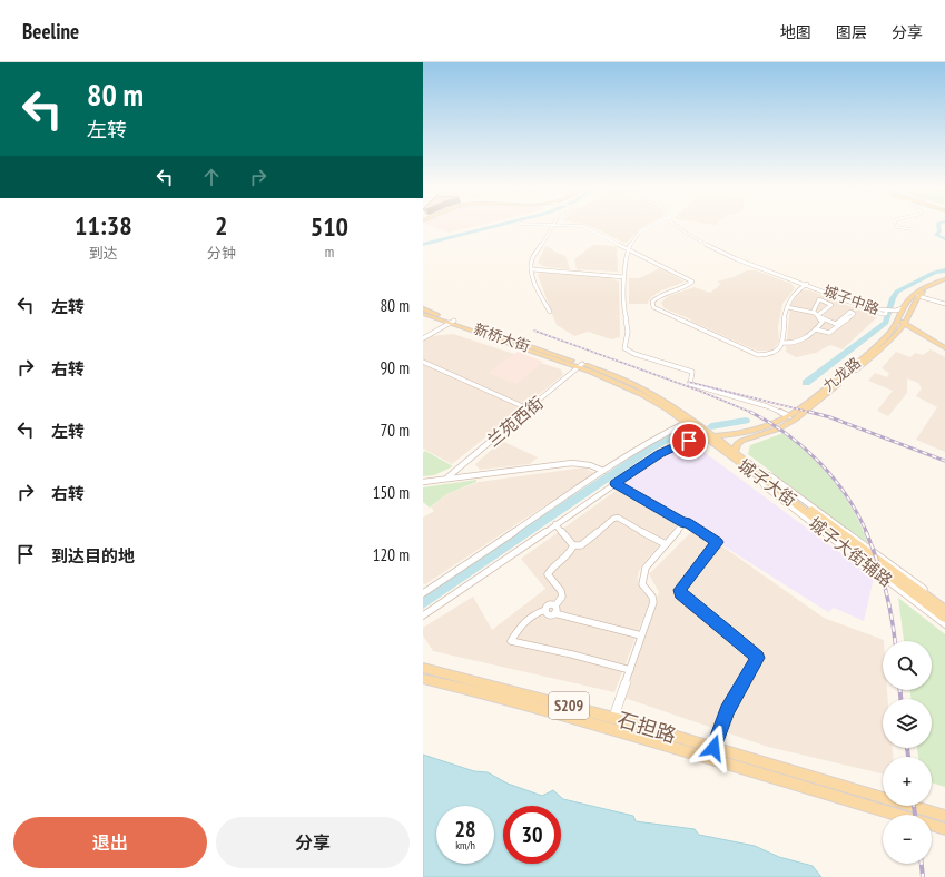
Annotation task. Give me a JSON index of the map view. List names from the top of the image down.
{
  "streets": {
    "main road": [
      "城子中路",
      "新桥大街",
      "九龙路",
      "城子大街",
      "S209",
      "石担路"
    ],
    "street": ["兰苑西街", "城子大街辅路"]
  },
  "crossings": [
    ["城子中路", "九龙路"],
    ["新桥大街", "兰苑西街"],
    ["新桥大街", "城子大街"],
    ["九龙路", "城子大街"],
    ["兰苑西街", "城子大街"],
    ["城子大街", "城子大街辅路"]
  ],
  "page": {
    "header": "Beeline",
    "nav": ["地图", "图层", "分享"],
    "turn": ["80 m", "左转"],
    "eta": [
      "11:38",
      "到达",
      "2",
      "分钟",
      "510",
      "m"
    ],
    "list": [
      {
        "name": "左转",
        "value": "80 m"
      },
      {
        "name": "右转",
        "value": "90 m"
      },
      {
        "name": "左转",
        "value": "70 m"
      },
      {
        "name": "右转",
        "value": "150 m"
      },
      {
        "name": "到达目的地",
        "value": "120 m"
      }
    ],
    "map_buttons": ["+", "−"],
    "speed": "28 km/h",
    "limit": "30",
    "buttons": ["退出", "分享"]
  }
}
